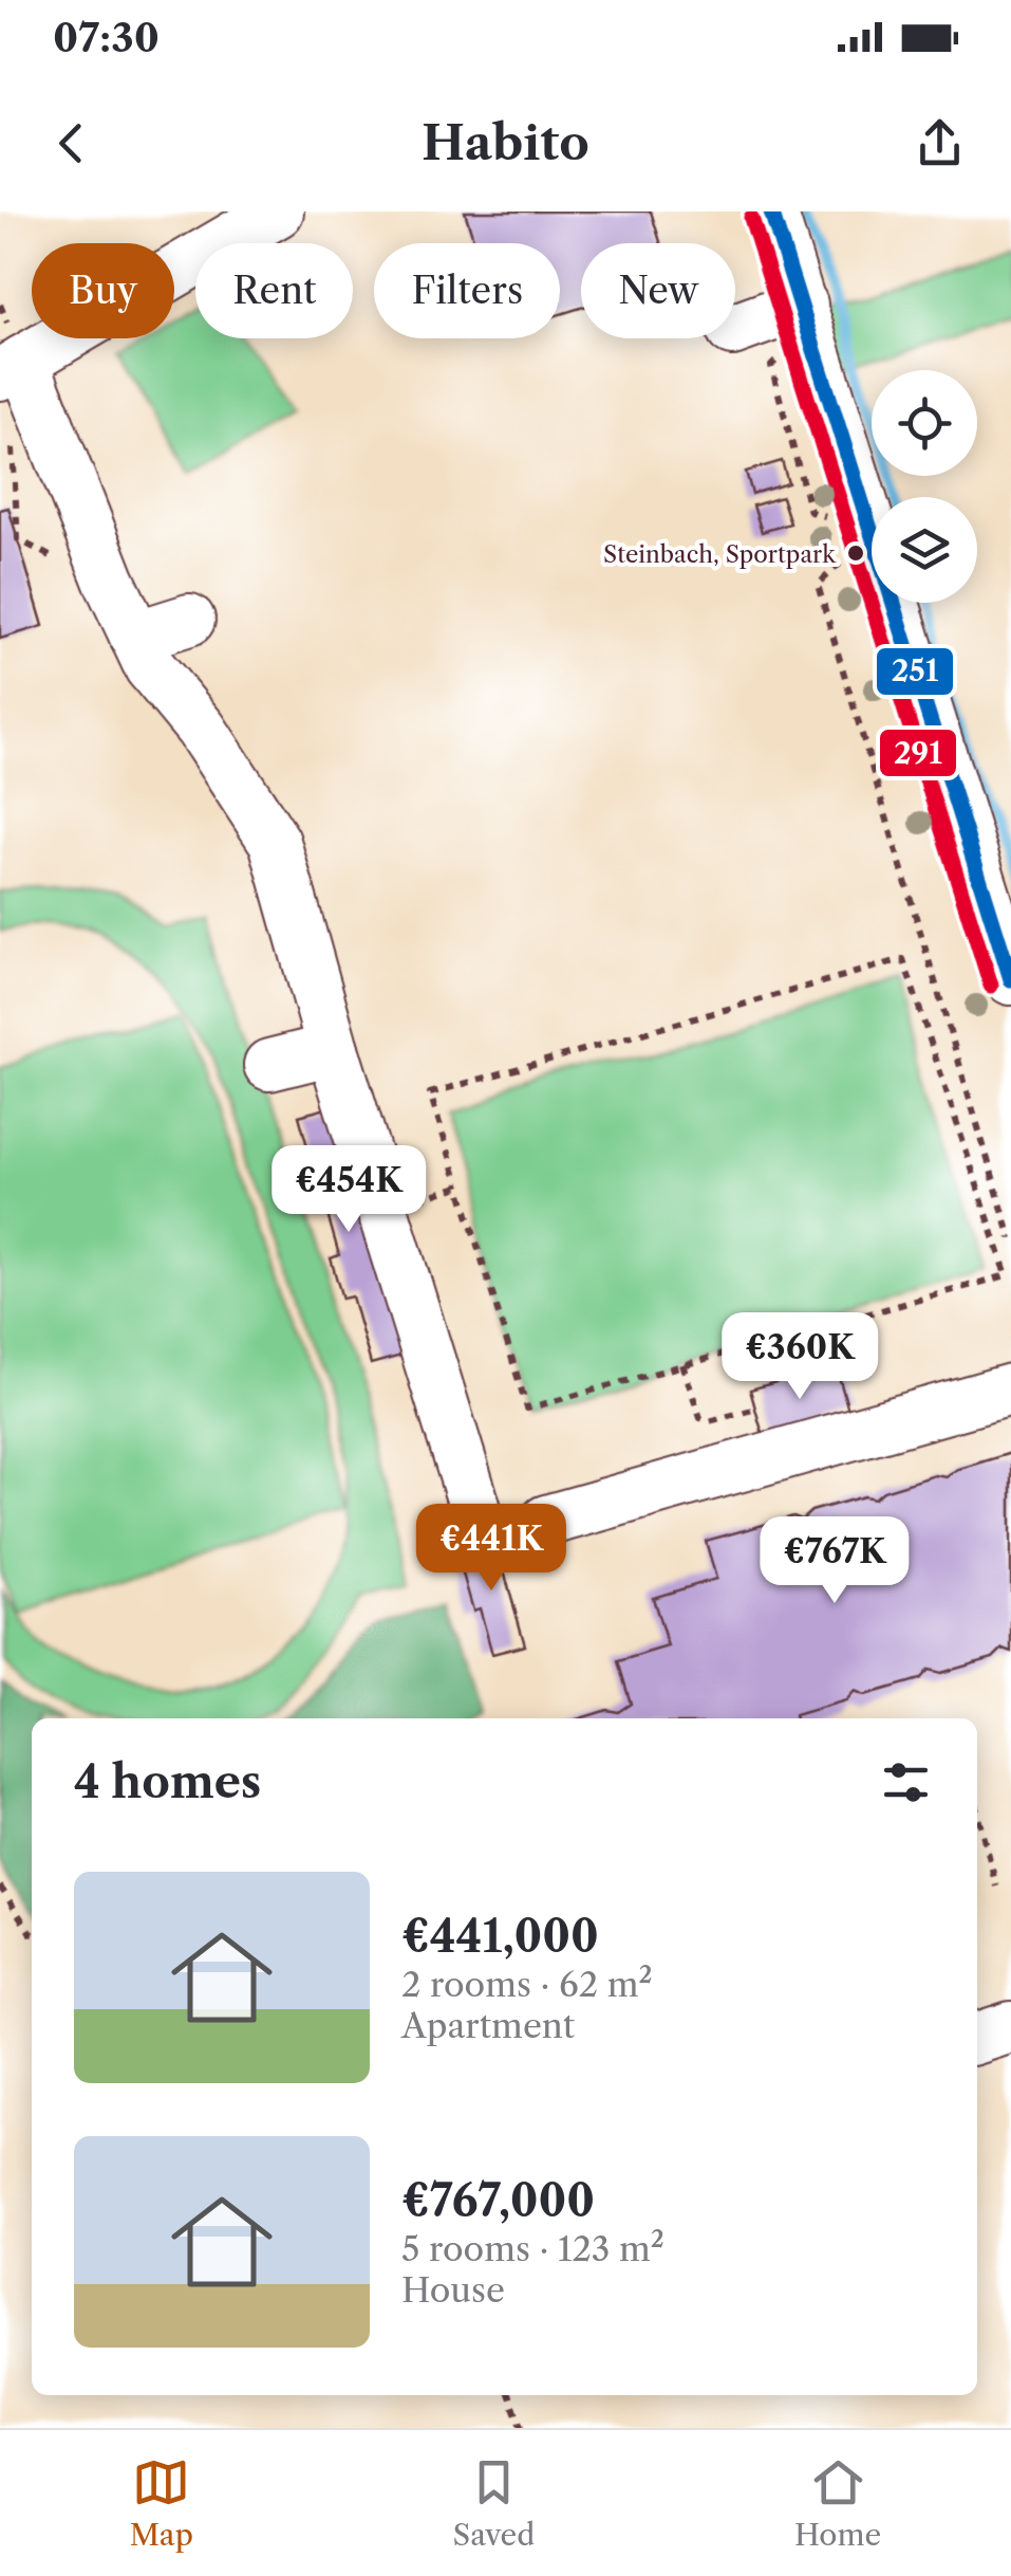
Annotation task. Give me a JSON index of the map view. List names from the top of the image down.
{
  "places": ["Steinbach, Sportpark"],
  "lines": ["transit line 251", "transit line 291"],
  "page": {
    "status": "07:30",
    "header": "Habito",
    "chip": [
      "Buy",
      "Rent",
      "Filters",
      "New"
    ],
    "price": [
      "€454K",
      "€360K",
      "€441K",
      "€767K"
    ],
    "heading": "4 homes",
    "list": [
      {
        "name": "€441,000",
        "note": "2 rooms · 62 m² · Apartment"
      },
      {
        "name": "€767,000",
        "note": "5 rooms · 123 m² · House"
      }
    ],
    "tabs": ["Map", "Saved", "Home"]
  }
}
